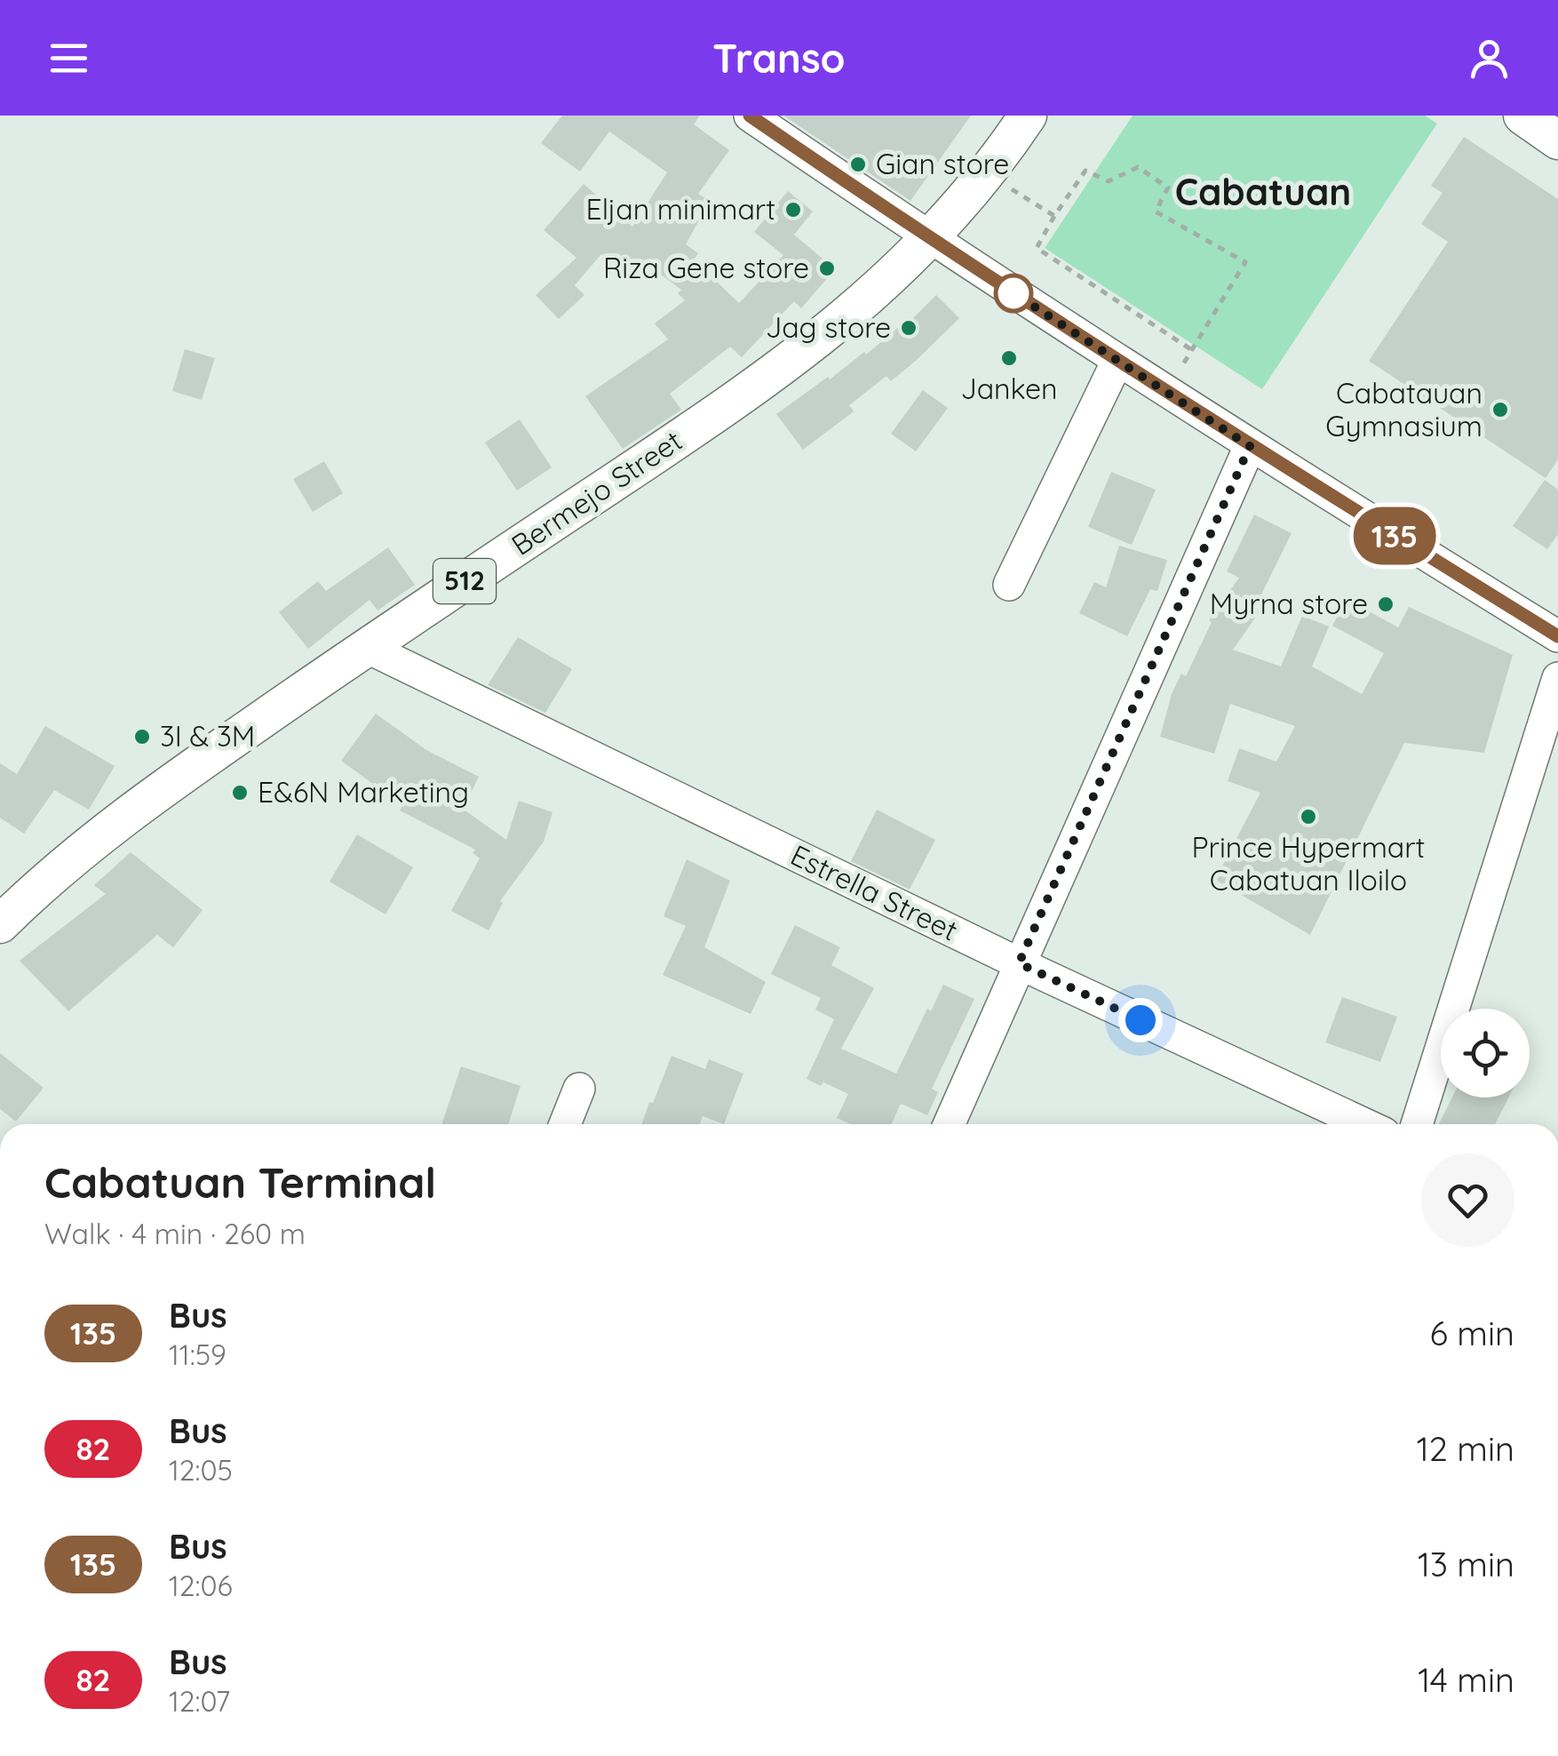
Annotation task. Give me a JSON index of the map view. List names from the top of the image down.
{
  "streets": {
    "main road": ["Bermejo Street", "512"],
    "street": ["Estrella Street"]
  },
  "crossings": [
    ["Bermejo Street", "Estrella Street"]
  ],
  "districts": ["Cabatuan"],
  "places": [
    "Gian store",
    "Eljan minimart",
    "Riza Gene store",
    "Jag store",
    "Janken",
    "Cabatauan Gymnasium",
    "Myrna store",
    "3I & 3M",
    "E&6N Marketing",
    "Prince Hypermart Cabatuan Iloilo"
  ],
  "lines": ["bus line 135"],
  "page": {
    "header": "Transo",
    "on_map": "135",
    "heading": ["Cabatuan Terminal", "Walk · 4 min · 260 m"],
    "list": [
      {
        "mark": "135",
        "name": "Bus",
        "note": "11:59",
        "value": "6 min"
      },
      {
        "mark": "82",
        "name": "Bus",
        "note": "12:05",
        "value": "12 min"
      },
      {
        "mark": "135",
        "name": "Bus",
        "note": "12:06",
        "value": "13 min"
      },
      {
        "mark": "82",
        "name": "Bus",
        "note": "12:07",
        "value": "14 min"
      }
    ]
  }
}
